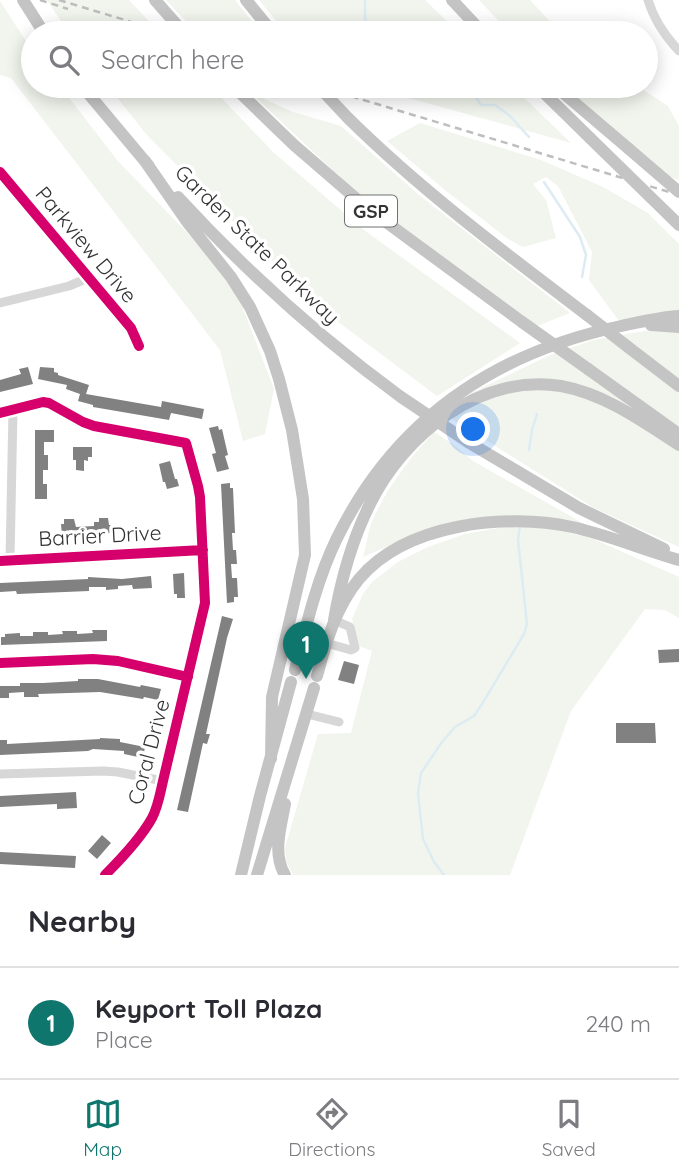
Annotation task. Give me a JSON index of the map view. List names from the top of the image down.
{
  "streets": {
    "highway": ["GSP", "Garden State Parkway"],
    "street": ["Parkview Drive", "Barrier Drive", "Coral Drive"]
  },
  "crossings": [
    ["Barrier Drive", "Coral Drive"]
  ],
  "page": {
    "search": "Search here",
    "pins": "1",
    "heading": "Nearby",
    "list": [
      {
        "mark": "1",
        "name": "Keyport Toll Plaza",
        "note": "Place",
        "value": "240 m"
      }
    ],
    "nav": ["Map", "Directions", "Saved"]
  }
}
